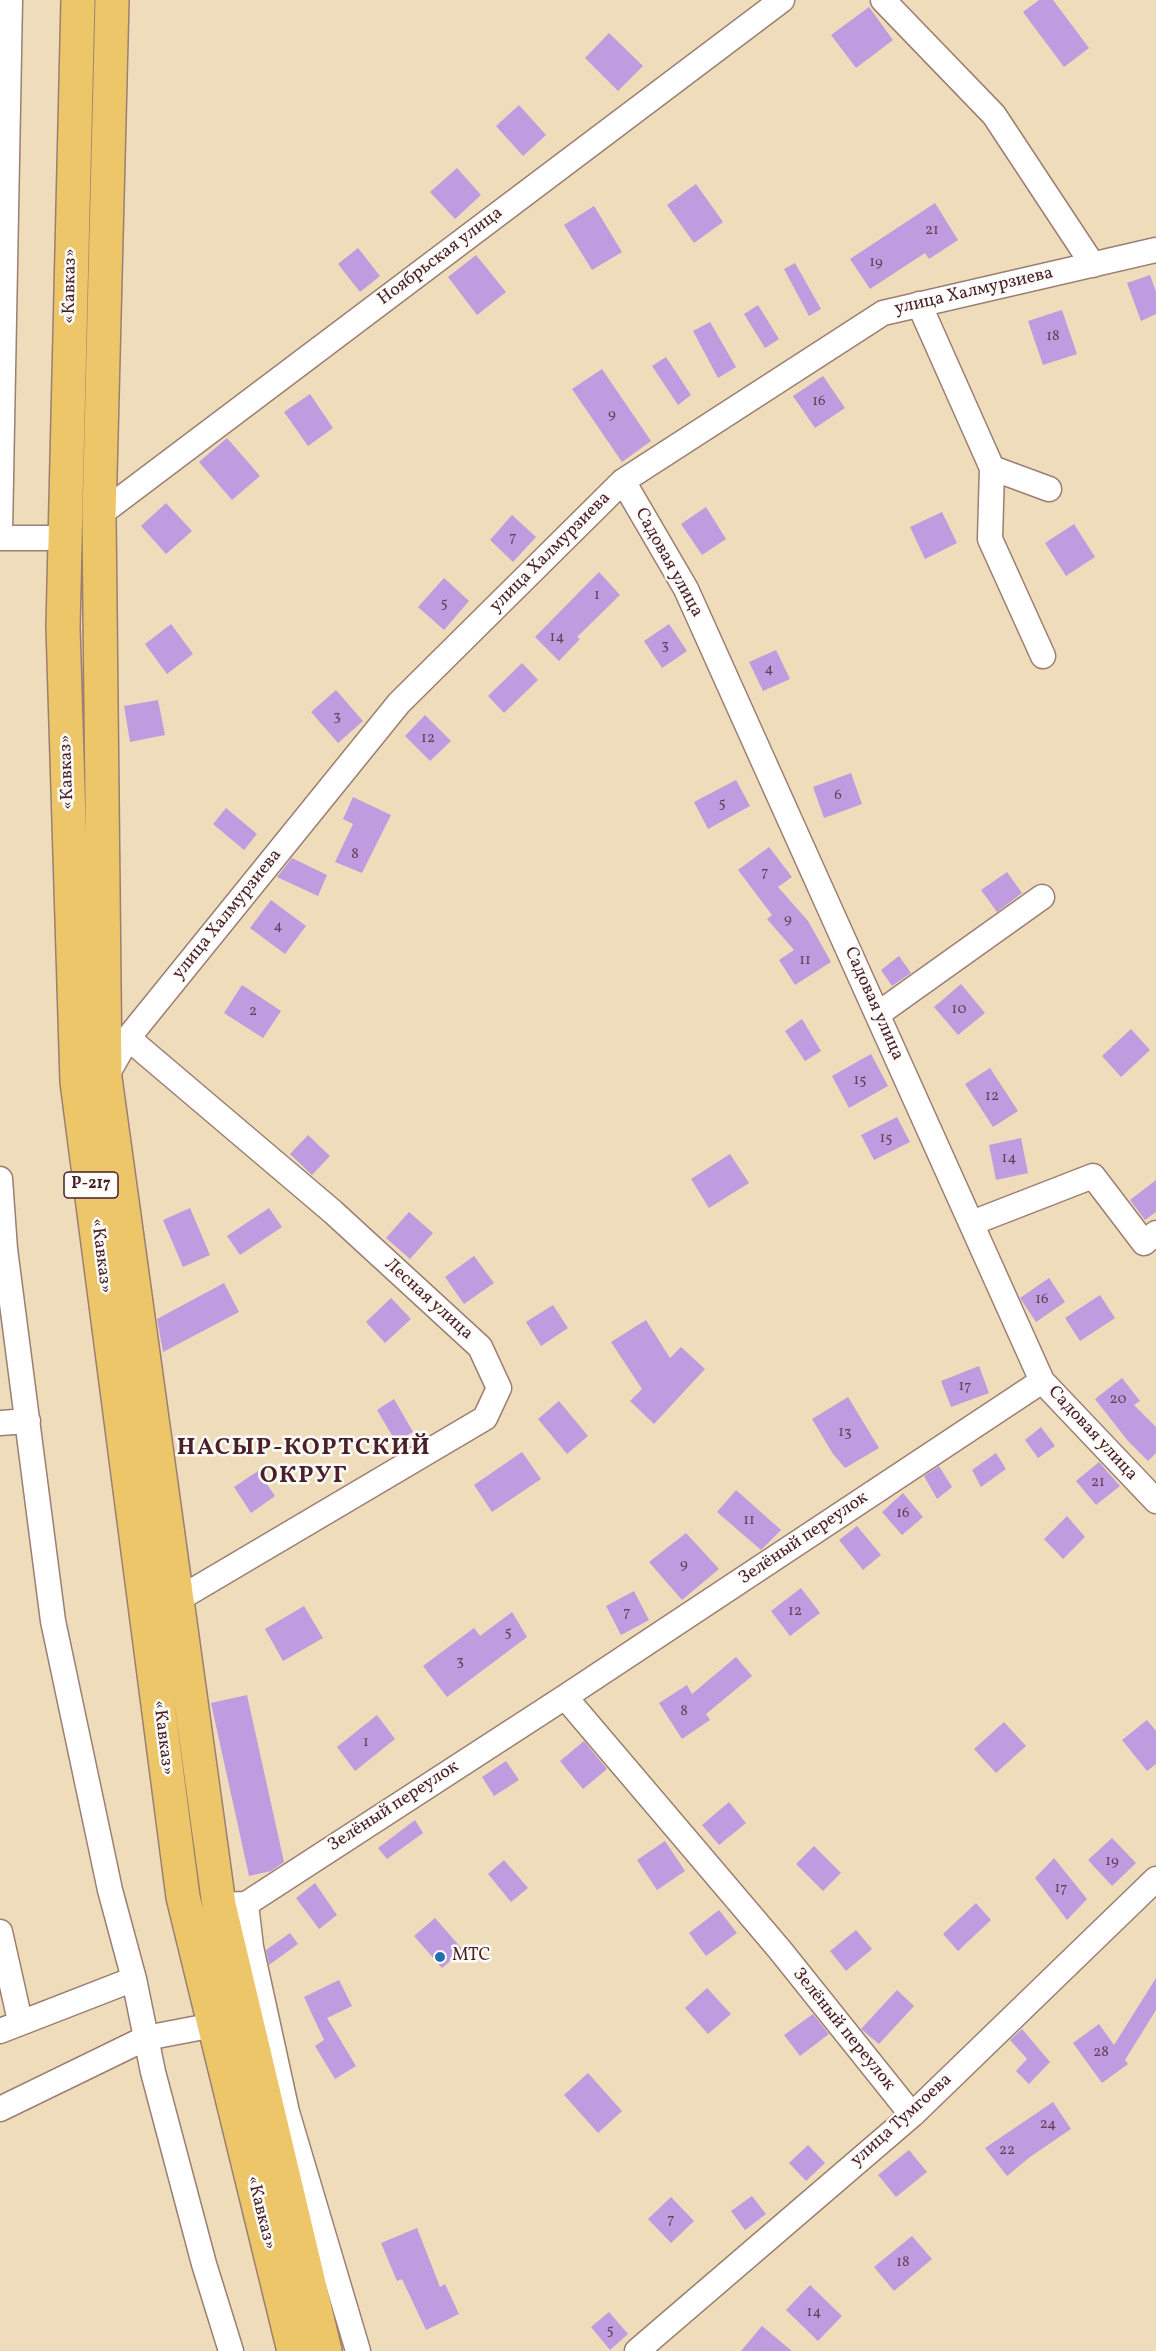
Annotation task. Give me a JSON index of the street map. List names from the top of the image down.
{
  "streets": {
    "highway": ["«Кавказ»", "Р-217"],
    "street": [
      "Ноябрьская улица",
      "улица Халмурзиева",
      "Садовая улица",
      "Лесная улица",
      "Зелёный переулок",
      "улица Тумгоева"
    ]
  },
  "crossings": [
    ["Ноябрьская улица", "«Кавказ»"],
    ["«Кавказ»", "улица Халмурзиева"],
    ["«Кавказ»", "Лесная улица"],
    ["«Кавказ»", "Зелёный переулок"],
    ["улица Халмурзиева", "Садовая улица"],
    ["улица Халмурзиева", "Лесная улица"],
    ["Садовая улица", "Зелёный переулок"],
    ["Зелёный переулок", "улица Тумгоева"]
  ],
  "districts": ["НАСЫР-КОРТСКИЙ ОКРУГ"],
  "places": ["МТС"],
  "house_numbers": [
    "21",
    "19",
    "18",
    "16",
    "9",
    "7",
    "1",
    "5",
    "14",
    "3",
    "4",
    "3",
    "12",
    "6",
    "5",
    "8",
    "7",
    "9",
    "4",
    "11",
    "10",
    "2",
    "15",
    "12",
    "15",
    "14",
    "16",
    "17",
    "20",
    "13",
    "21",
    "16",
    "11",
    "9",
    "12",
    "7",
    "5",
    "3",
    "8",
    "1",
    "19",
    "17",
    "28",
    "24",
    "22",
    "7",
    "18",
    "14",
    "5"
  ]
}
